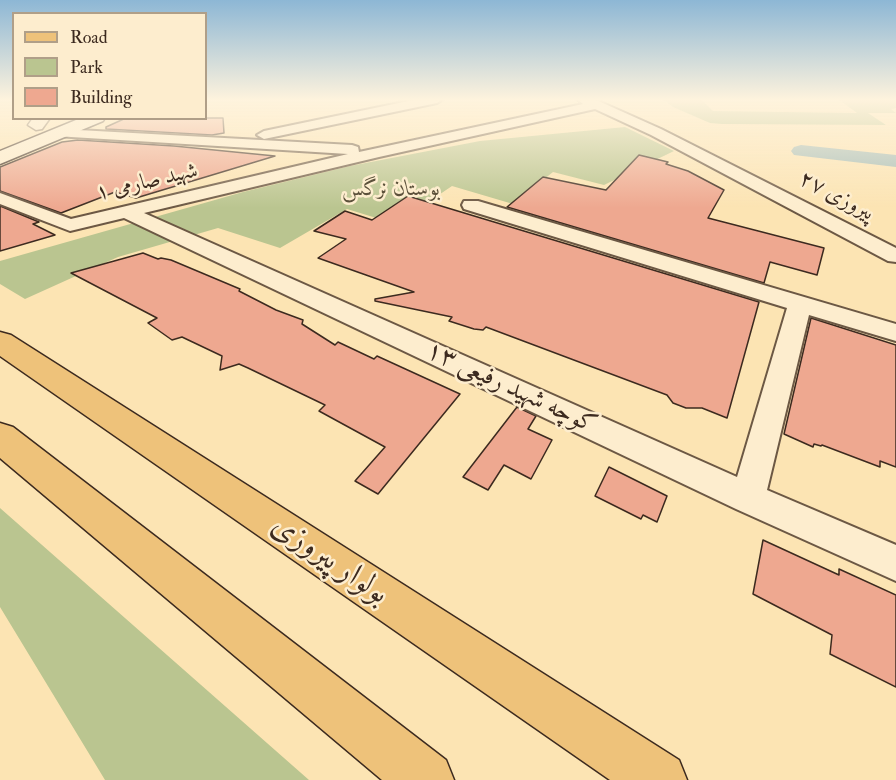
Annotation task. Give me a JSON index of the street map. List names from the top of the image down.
{
  "streets": {
    "main road": ["بولوار پیروزی"],
    "street": ["شهید صارمی ۱", "پیروزی ۲۷", "کوچه شهید رفیعی ۱۳"]
  },
  "crossings": [
    ["شهید صارمی ۱", "کوچه شهید رفیعی ۱۳"]
  ],
  "parks": ["بوستان نرگس"],
  "legend": ["Road", "Park", "Building"]
}
